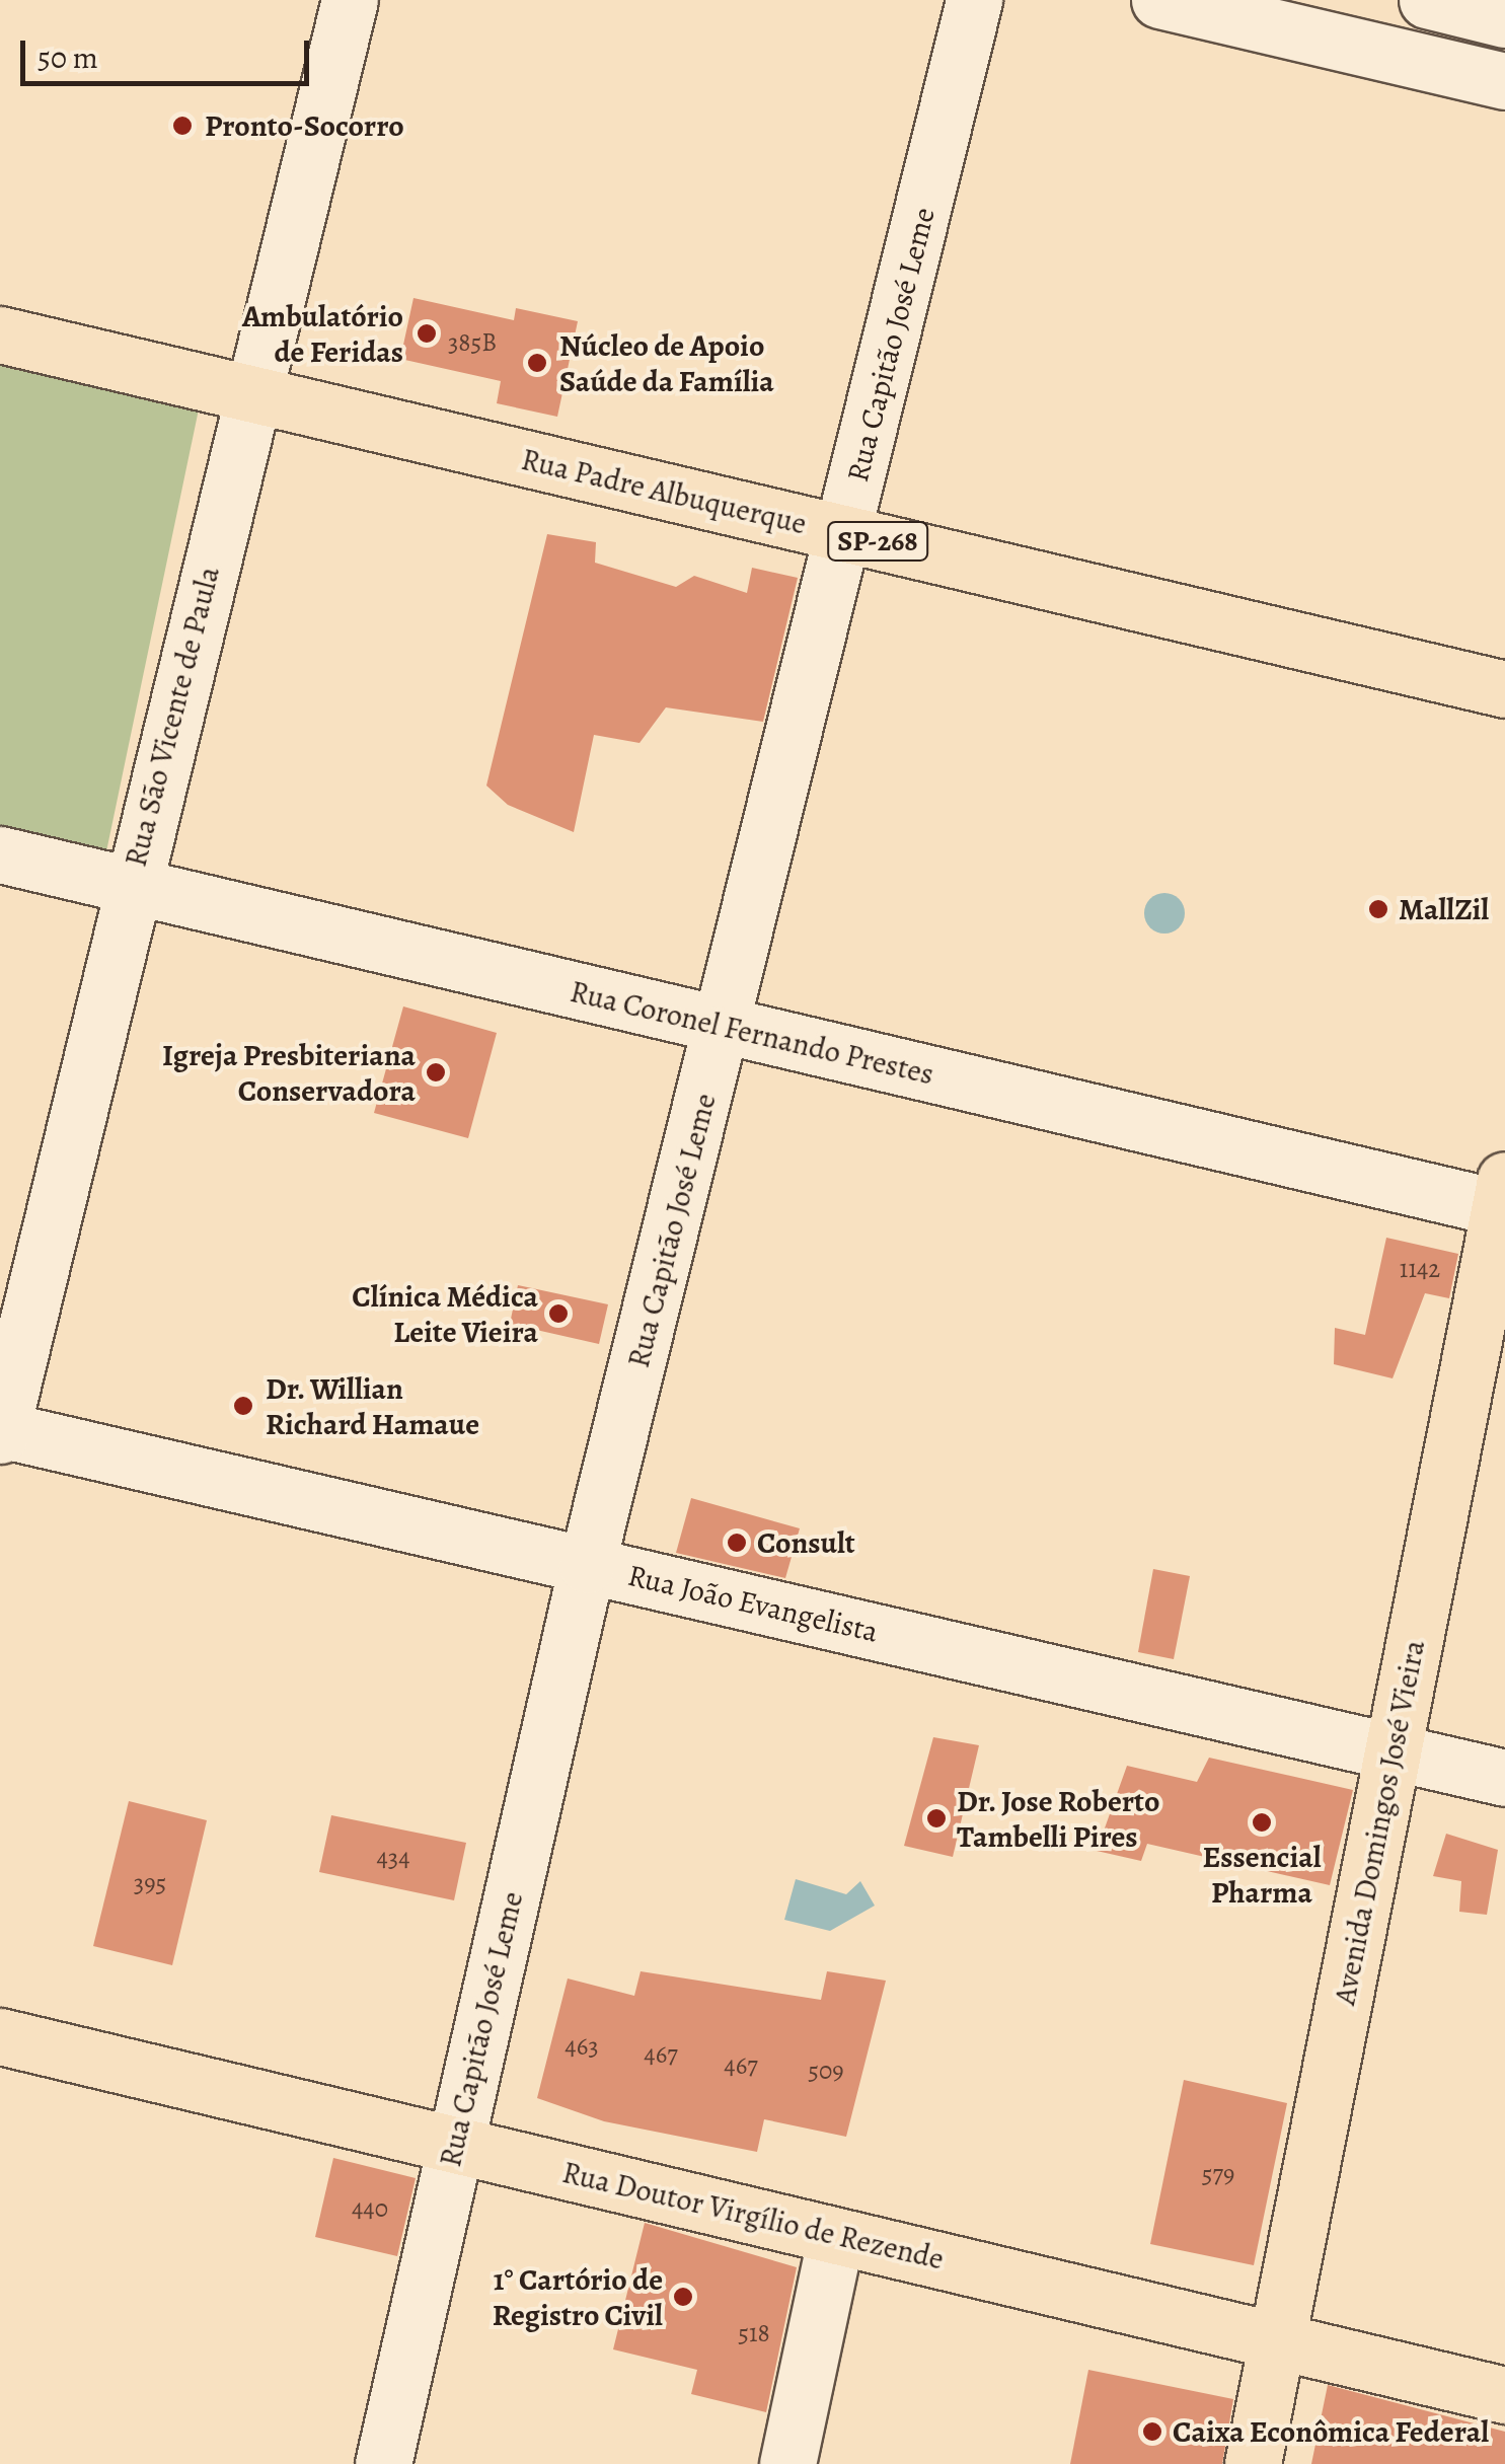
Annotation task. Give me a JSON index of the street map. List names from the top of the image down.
{
  "streets": {
    "main road": [
      "Rua Padre Albuquerque",
      "SP-268",
      "Avenida Domingos José Vieira",
      "Rua Doutor Virgílio de Rezende"
    ],
    "street": [
      "Rua Capitão José Leme",
      "Rua São Vicente de Paula",
      "Rua Coronel Fernando Prestes",
      "Rua João Evangelista"
    ]
  },
  "crossings": [
    ["Rua Capitão José Leme", "Rua Padre Albuquerque"],
    ["Rua Capitão José Leme", "Rua Coronel Fernando Prestes"],
    ["Rua Capitão José Leme", "Rua João Evangelista"],
    ["Rua Capitão José Leme", "Rua Doutor Virgílio de Rezende"],
    ["Rua Padre Albuquerque", "Rua São Vicente de Paula"],
    ["Rua São Vicente de Paula", "Rua Coronel Fernando Prestes"],
    ["Rua São Vicente de Paula", "Rua João Evangelista"],
    ["Rua Coronel Fernando Prestes", "Avenida Domingos José Vieira"],
    ["Rua João Evangelista", "Avenida Domingos José Vieira"],
    ["Avenida Domingos José Vieira", "Rua Doutor Virgílio de Rezende"]
  ],
  "places": [
    "Pronto-Socorro",
    "Ambulatório de Feridas",
    "Núcleo de Apoio Saúde da Família",
    "MallZil",
    "Igreja Presbiteriana Conservadora",
    "Clínica Médica Leite Vieira",
    "Dr. Willian Richard Hamaue",
    "Consult",
    "Dr. Jose Roberto Tambelli Pires",
    "Essencial Pharma",
    "1° Cartório de Registro Civil",
    "Caixa Econômica Federal"
  ],
  "house_numbers": [
    "385B",
    "1142",
    "434",
    "395",
    "463",
    "467",
    "467",
    "509",
    "579",
    "440",
    "518"
  ],
  "scale_bar": "50 m"
}
